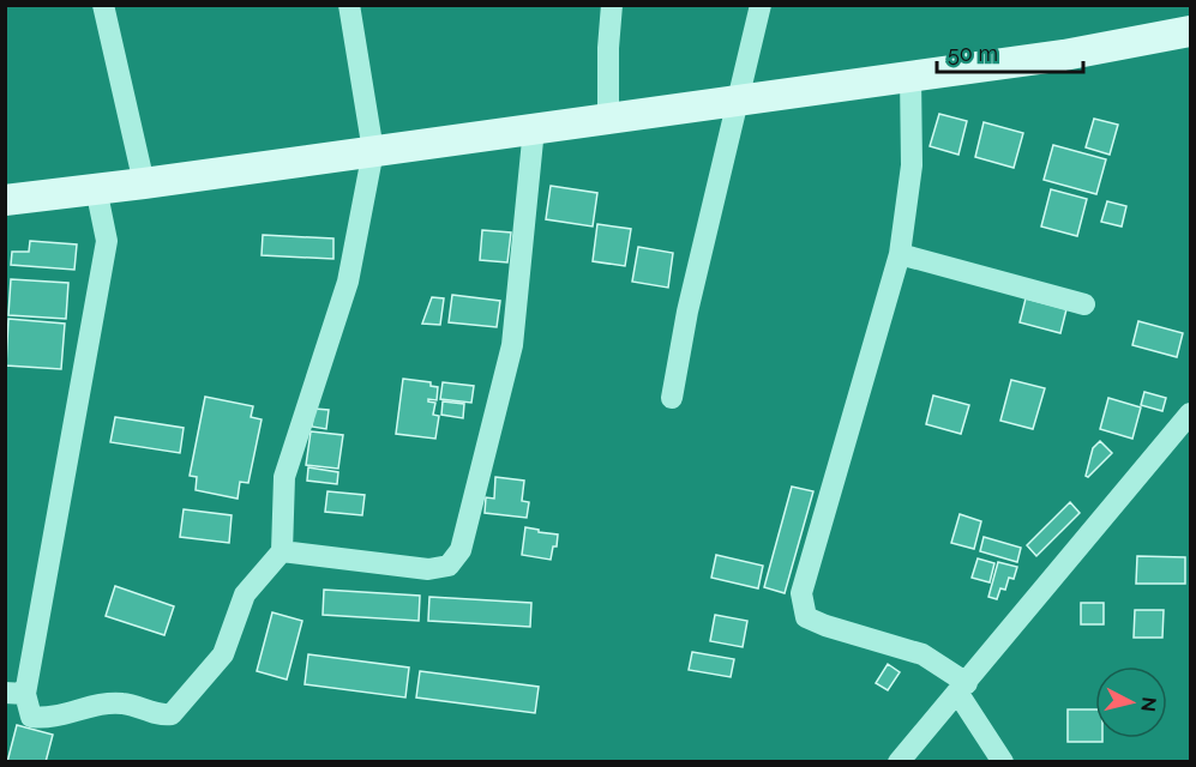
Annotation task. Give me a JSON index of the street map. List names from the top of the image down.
{
  "scale_bar": "50 m",
  "north": "right"
}
